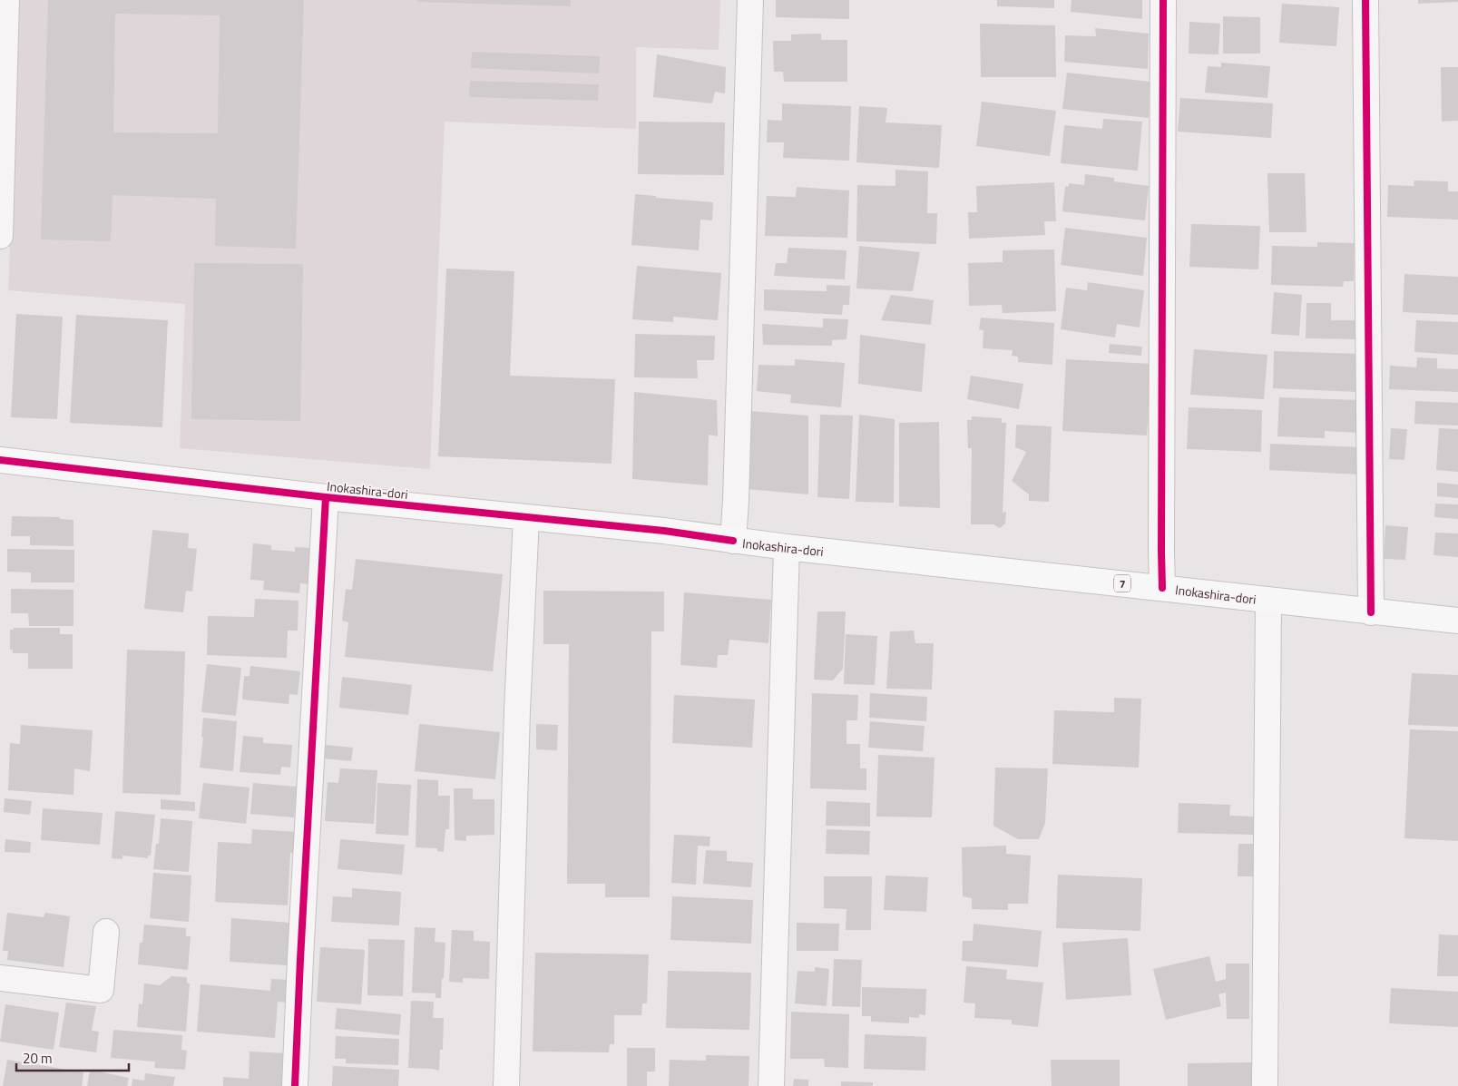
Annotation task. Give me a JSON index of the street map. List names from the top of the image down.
{
  "streets": {
    "main road": ["Inokashira-dori", "7"]
  },
  "scale_bar": "20 m"
}
